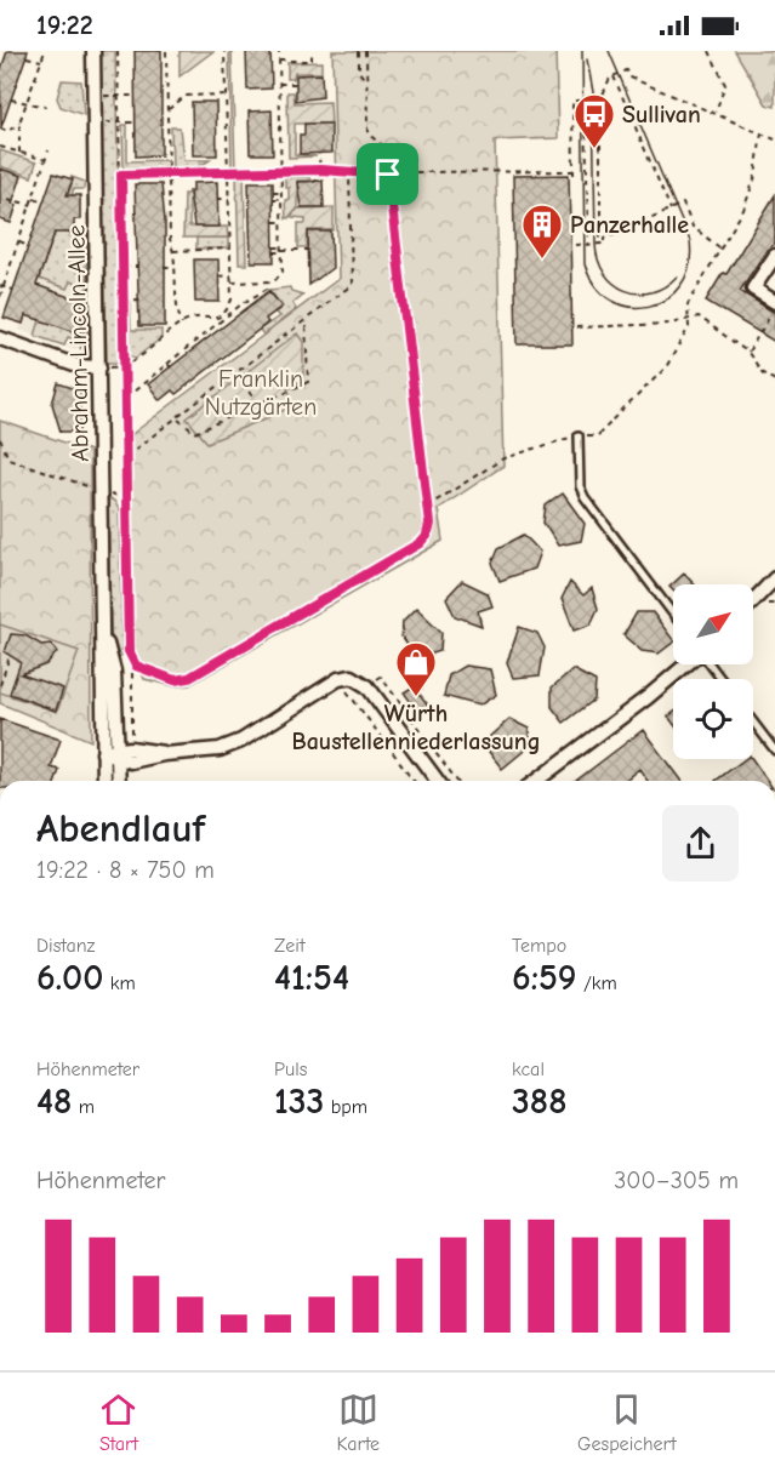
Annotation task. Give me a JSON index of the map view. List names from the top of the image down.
{
  "streets": {
    "street": ["Abraham-Lincoln-Allee"]
  },
  "parks": ["Franklin Nutzgärten"],
  "places": {
    "bus stop": ["Sullivan"],
    "building": ["Panzerhalle"],
    "shop": ["Würth Baustellenniederlassung"]
  },
  "north": "top right",
  "page": {
    "status": "19:22",
    "heading": ["Abendlauf", "19:22 · 8 × 750 m"],
    "stats": [
      ["Distanz", "6.00 km"],
      ["Zeit", "41:54"],
      ["Tempo", "6:59 /km"],
      ["Höhenmeter", "48 m"],
      ["Puls", "133 bpm"],
      ["kcal", "388"]
    ],
    "chart": ["Höhenmeter", "300–305 m"],
    "tabs": ["Start", "Karte", "Gespeichert"]
  }
}
